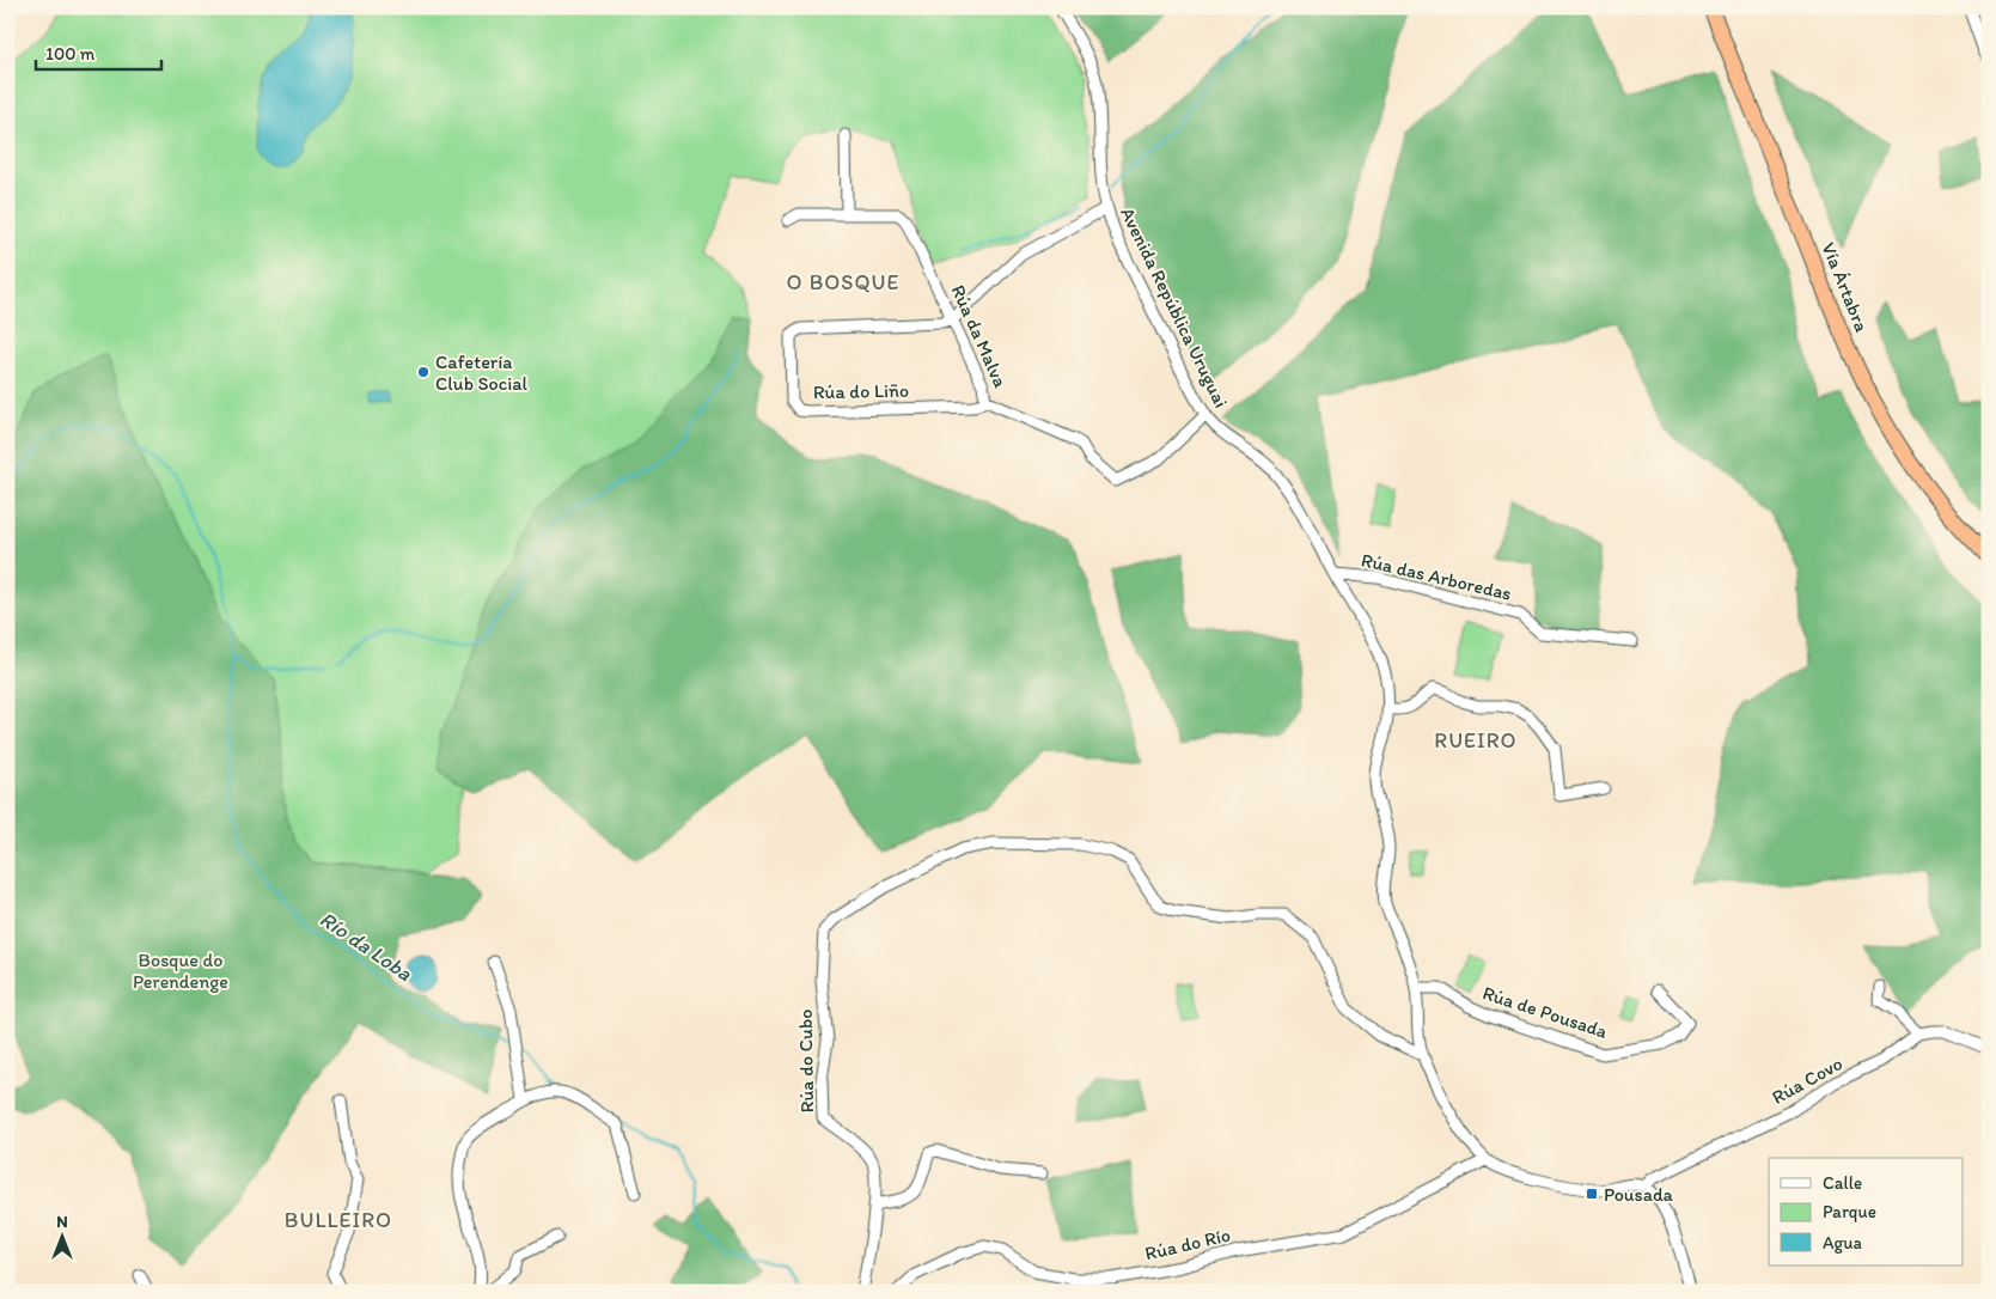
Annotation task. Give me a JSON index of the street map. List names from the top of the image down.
{
  "streets": {
    "highway": ["Vía Ártabra"],
    "street": [
      "Avenida República Uruguai",
      "Rúa da Malva",
      "Rúa do Liño",
      "Rúa das Arboredas",
      "Rúa de Pousada",
      "Rúa do Cubo",
      "Rúa Covo",
      "Rúa do Río"
    ]
  },
  "crossings": [
    ["Avenida República Uruguai", "Rúa da Malva"],
    ["Avenida República Uruguai", "Rúa das Arboredas"],
    ["Avenida República Uruguai", "Rúa de Pousada"],
    ["Avenida República Uruguai", "Rúa do Cubo"],
    ["Avenida República Uruguai", "Rúa Covo"],
    ["Avenida República Uruguai", "Rúa do Río"],
    ["Rúa da Malva", "Rúa do Liño"]
  ],
  "districts": ["O BOSQUE", "RUEIRO", "BULLEIRO"],
  "water": ["Río da Loba"],
  "parks": ["Bosque do Perendenge"],
  "places": {
    "other": ["Cafetería Club Social"],
    "transit": ["Pousada"]
  },
  "legend": ["Calle", "Parque", "Agua"],
  "scale_bar": "100 m",
  "north": "top"
}
